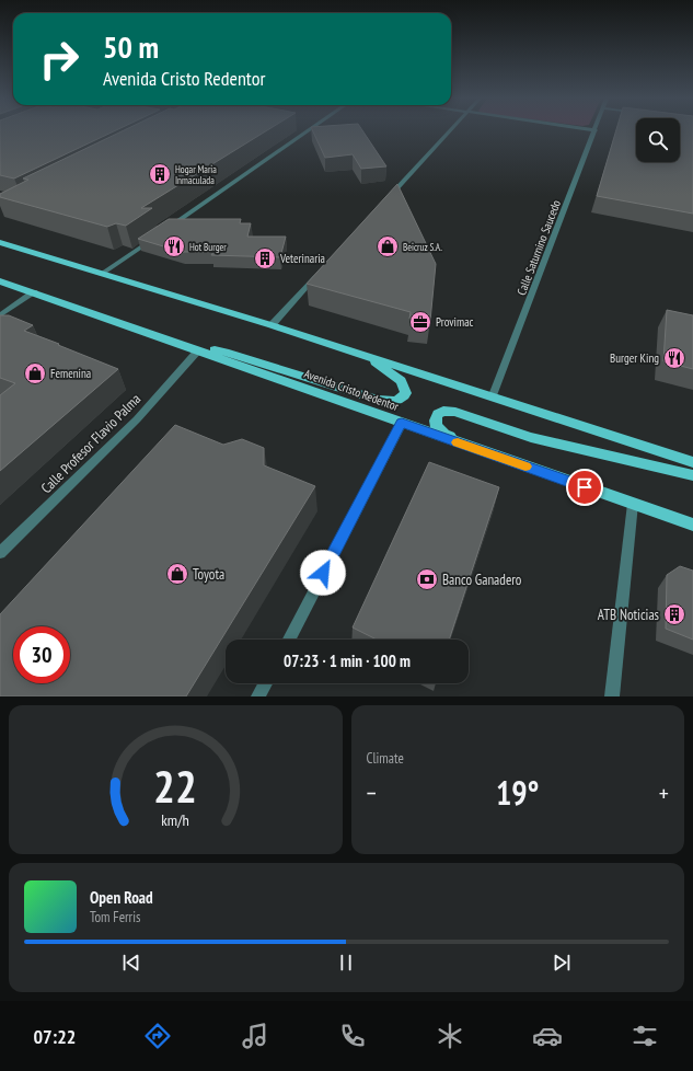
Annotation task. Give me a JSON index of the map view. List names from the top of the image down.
{
  "streets": {
    "main road": ["Avenida Cristo Redentor"],
    "street": ["Calle Saturnino Saucedo", "Calle Profesor Flavio Palma"]
  },
  "crossings": [
    ["Avenida Cristo Redentor", "Calle Profesor Flavio Palma"]
  ],
  "places": {
    "building": ["Hogar Maria Inmaculada", "Veterinaria", "ATB Noticias"],
    "restaurant": ["Hot Burger", "Burger King"],
    "shop": ["Beicruz S.A.", "Femenina", "Toyota"],
    "office": ["Provimac"],
    "bank": ["Banco Ganadero"]
  },
  "page": {
    "turn": ["50 m", "Avenida Cristo Redentor"],
    "limit": "30",
    "trip": "07:23 · 1 min · 100 m",
    "tile": "Climate",
    "heat": ["−", "19°", "+"],
    "song": ["Open Road", "Tom Ferris"],
    "tabs": "07:22",
    "gauge": ["22", "km/h"]
  }
}
